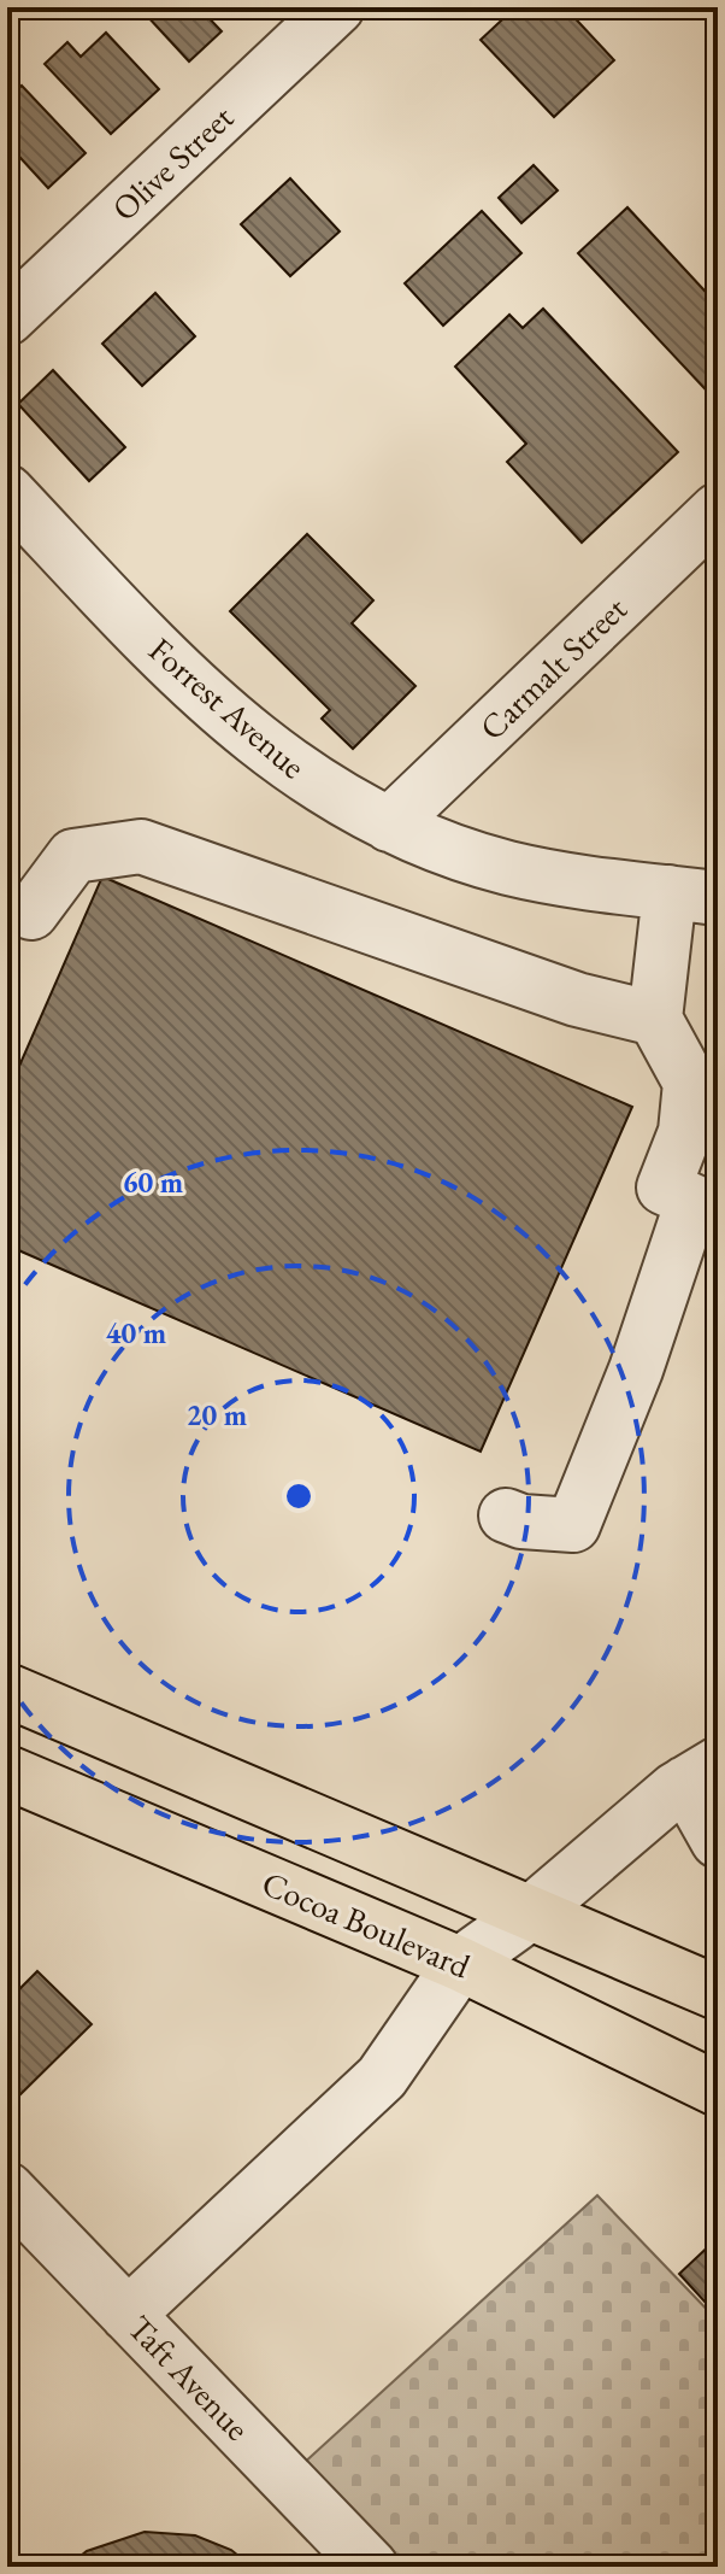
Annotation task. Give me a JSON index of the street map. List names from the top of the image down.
{
  "streets": {
    "main road": ["Cocoa Boulevard"],
    "street": [
      "Olive Street",
      "Carmalt Street",
      "Forrest Avenue",
      "Taft Avenue"
    ]
  },
  "crossings": [
    ["Carmalt Street", "Forrest Avenue"]
  ],
  "rings": ["60 m", "40 m", "20 m"]
}
